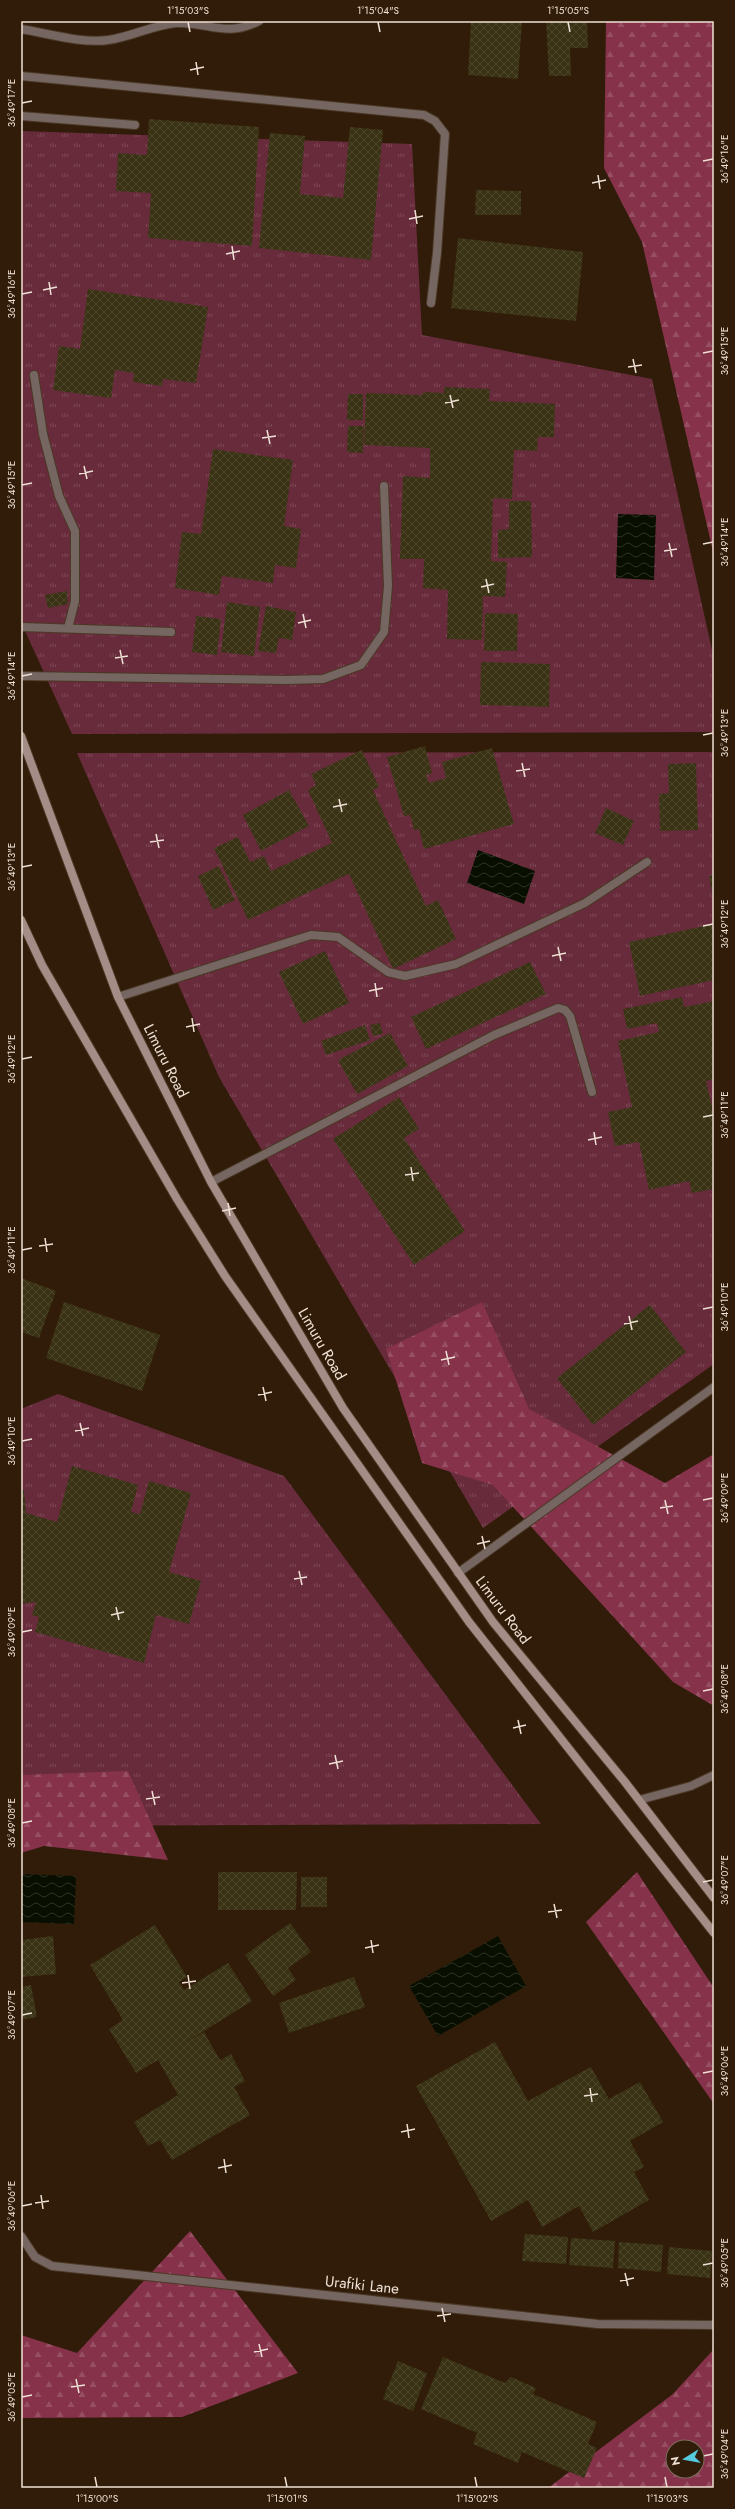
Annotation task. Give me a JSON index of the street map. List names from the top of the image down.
{
  "streets": {
    "main road": ["Limuru Road"],
    "street": ["Urafiki Lane"]
  },
  "north": "left",
  "coordinates": [
    "1°15'03\"S",
    "1°15'04\"S",
    "1°15'05\"S",
    "36°49'17\"E",
    "36°49'16\"E",
    "36°49'15\"E",
    "36°49'14\"E",
    "36°49'13\"E",
    "36°49'12\"E",
    "36°49'11\"E",
    "36°49'10\"E",
    "36°49'09\"E",
    "36°49'08\"E",
    "36°49'07\"E",
    "36°49'06\"E",
    "36°49'05\"E",
    "36°49'04\"E",
    "1°15'00\"S",
    "1°15'01\"S",
    "1°15'02\"S"
  ]
}
